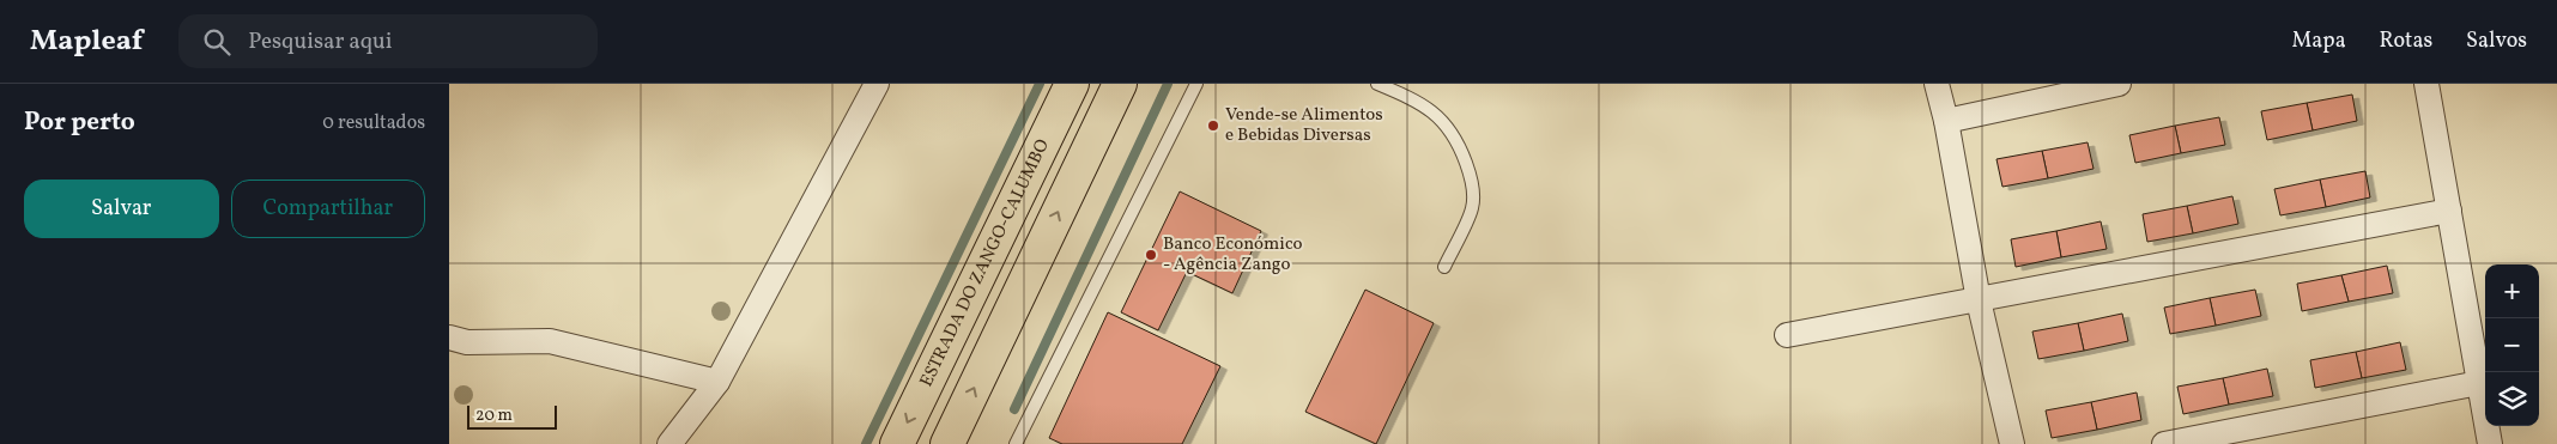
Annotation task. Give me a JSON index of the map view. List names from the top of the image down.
{
  "streets": {
    "main road": ["ESTRADA DO ZANGO-CALUMBO"]
  },
  "places": ["Vende-se Alimentos e Bebidas Diversas", "Banco Económico - Agência Zango"],
  "scale_bar": "20 m",
  "page": {
    "header": "Mapleaf",
    "search": "Pesquisar aqui",
    "nav": ["Mapa", "Rotas", "Salvos"],
    "heading": ["Por perto", "0 resultados"],
    "buttons": ["Salvar", "Compartilhar"],
    "map_buttons": ["+", "−"],
    "scale": "20 m"
  }
}
